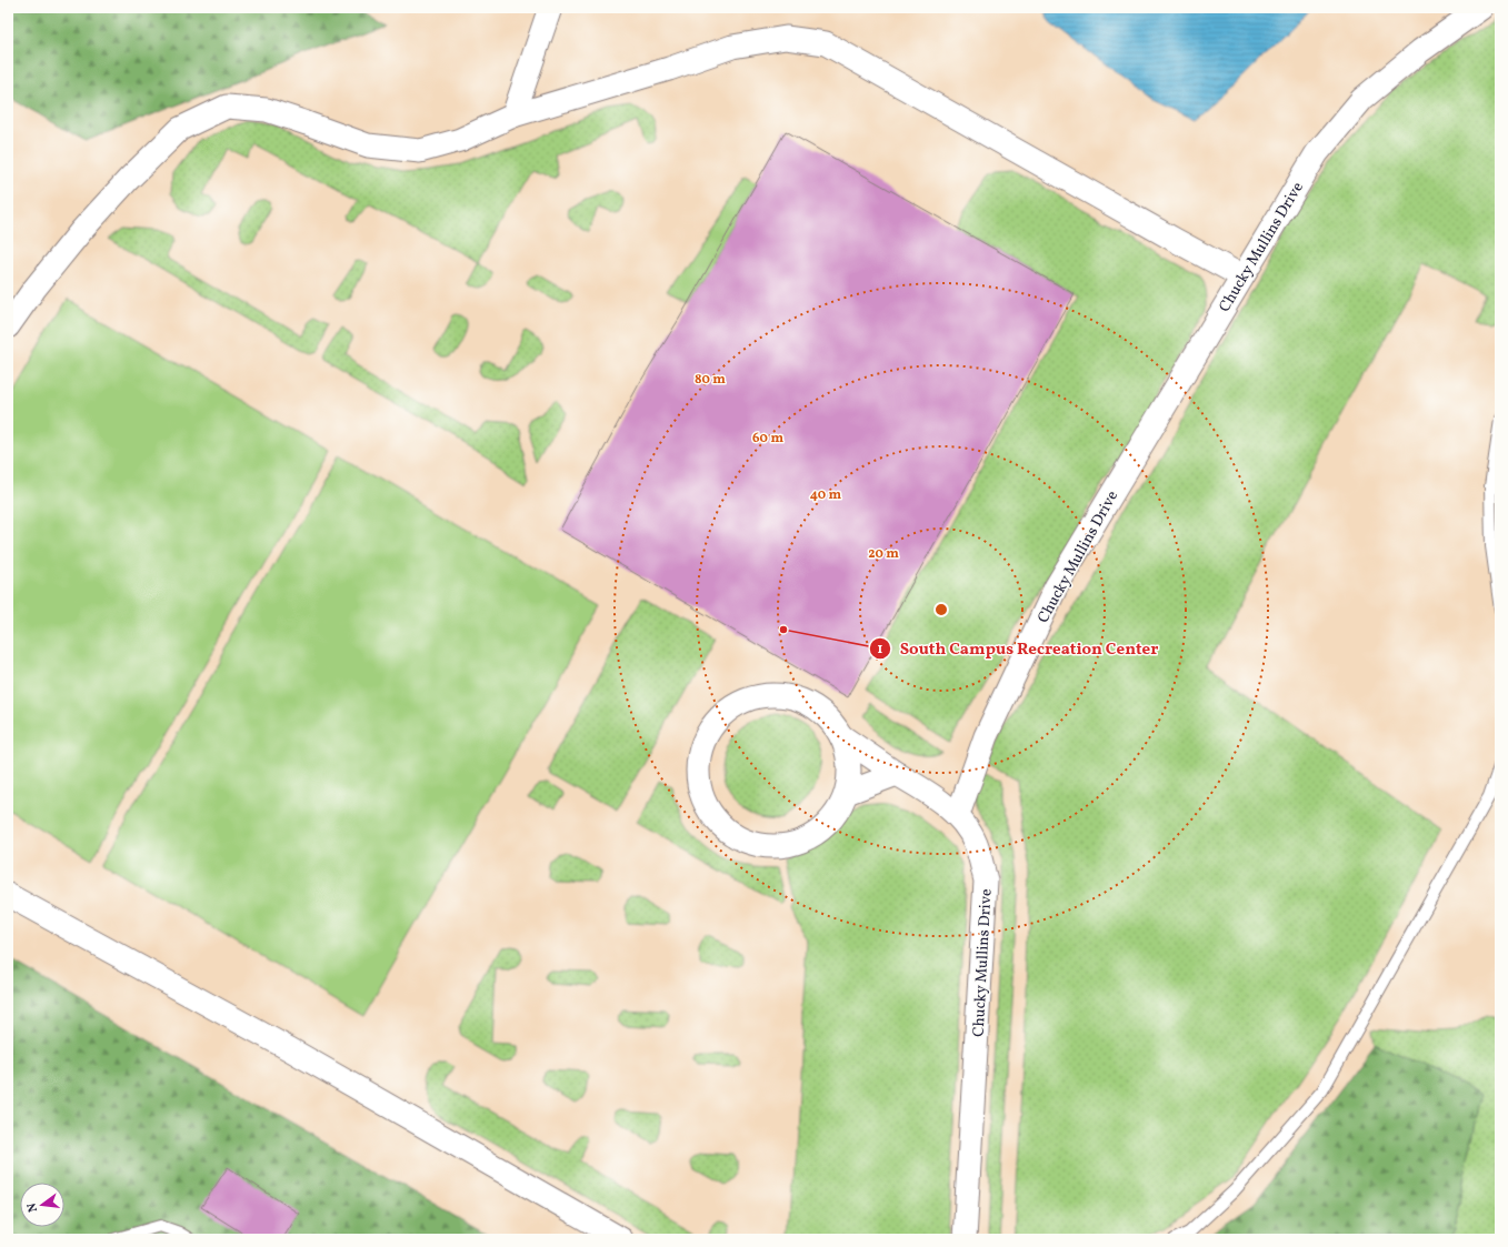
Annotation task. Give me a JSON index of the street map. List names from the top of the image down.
{
  "streets": {
    "street": ["Chucky Mullins Drive"]
  },
  "places": ["South Campus Recreation Center"],
  "north": "left",
  "rings": [
    "80 m",
    "60 m",
    "40 m",
    "20 m"
  ]
}
